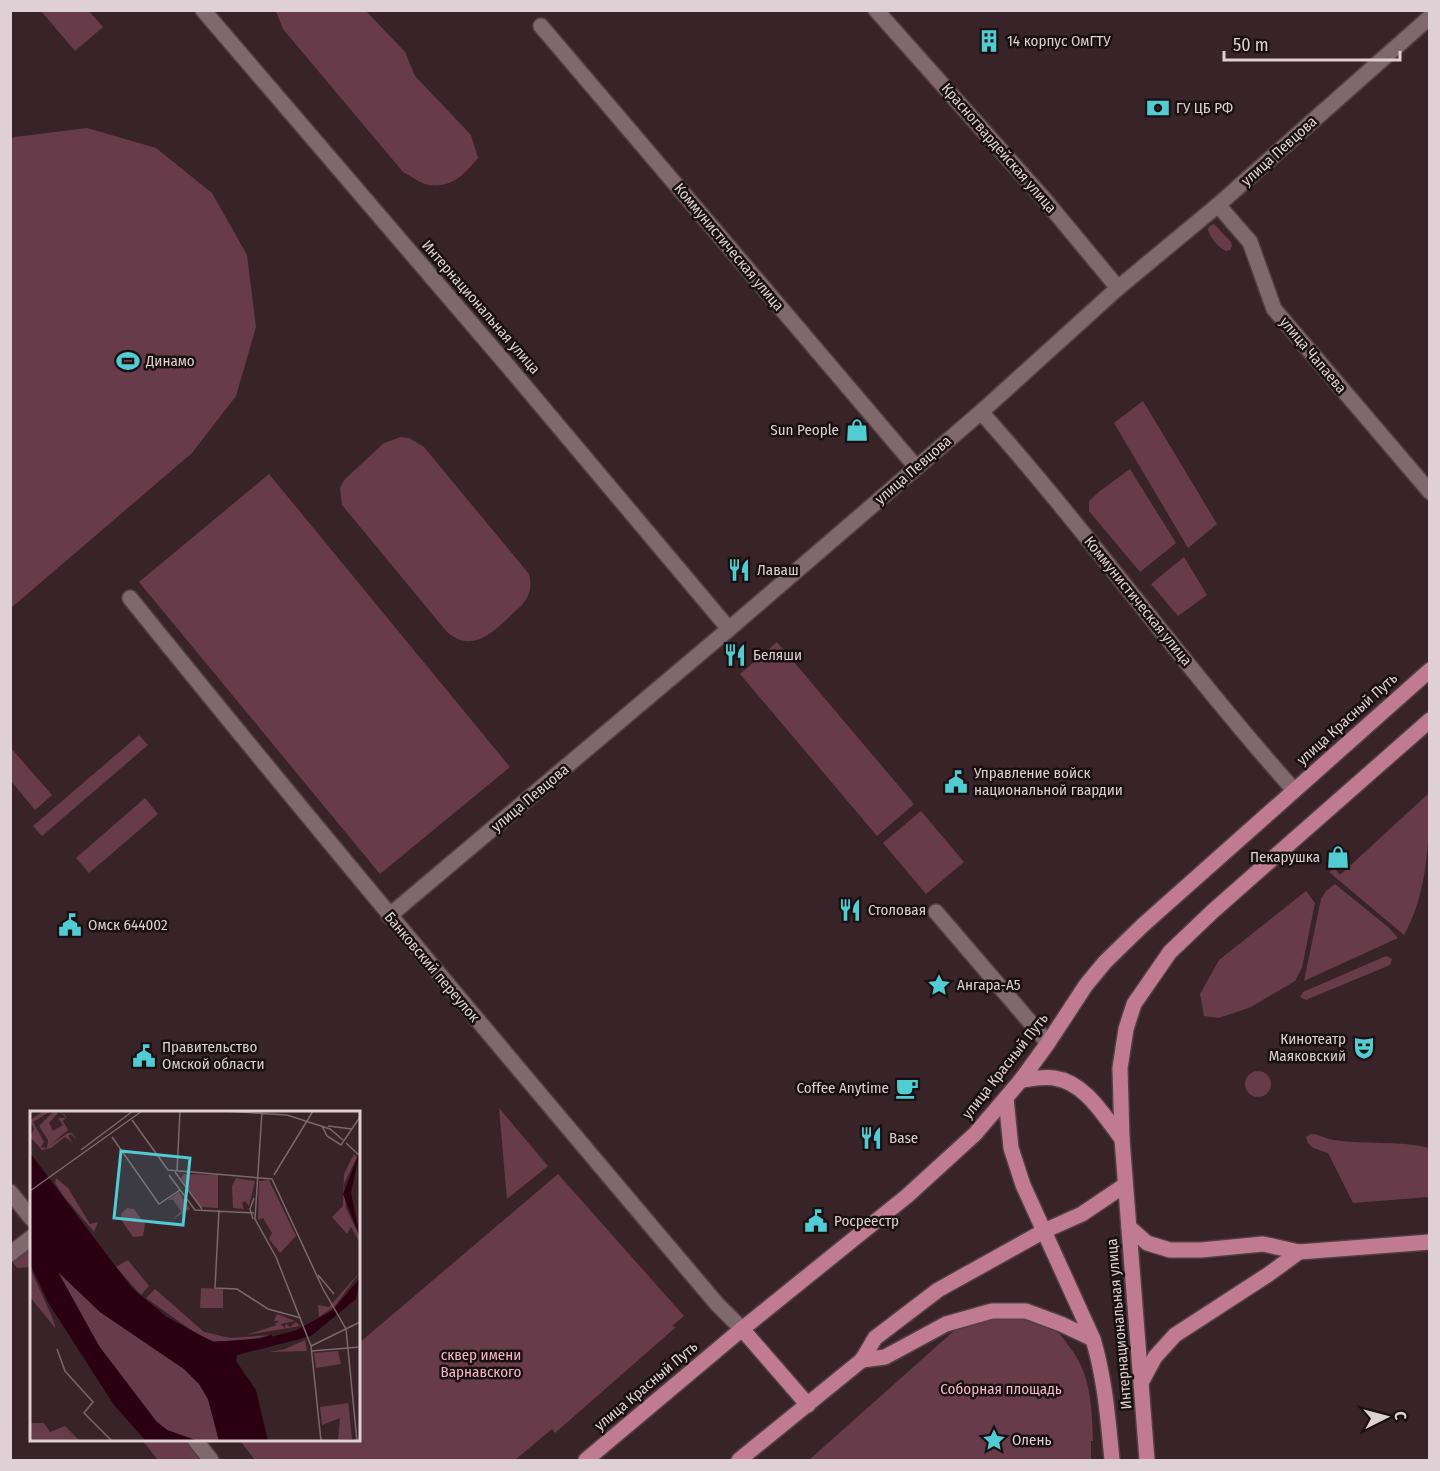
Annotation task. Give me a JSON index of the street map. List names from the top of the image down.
{
  "streets": {
    "main road": ["Интернациональная улица", "улица Красный Путь"],
    "street": [
      "Красногвардейская улица",
      "улица Певцова",
      "Коммунистическая улица",
      "улица Чапаева",
      "Банковский переулок"
    ]
  },
  "crossings": [
    ["Красногвардейская улица", "улица Певцова"],
    ["улица Певцова", "Коммунистическая улица"],
    ["улица Певцова", "Интернациональная улица"],
    ["улица Певцова", "улица Чапаева"],
    ["улица Певцова", "Банковский переулок"],
    ["Коммунистическая улица", "улица Красный Путь"],
    ["Интернациональная улица", "улица Красный Путь"],
    ["улица Красный Путь", "Банковский переулок"]
  ],
  "parks": ["сквер имени Варнавского", "Соборная площадь"],
  "places": {
    "building": ["14 корпус ОмГТУ"],
    "bank": ["ГУ ЦБ РФ"],
    "sports": ["Динамо"],
    "shop": ["Sun People", "Пекарушка"],
    "restaurant": [
      "Лаваш",
      "Беляши",
      "Столовая",
      "Base"
    ],
    "public building": [
      "Управление войск национальной гвардии",
      "Омск 644002",
      "Правительство Омской области",
      "Росреестр"
    ],
    "place": ["Ангара-А5", "Олень"],
    "theatre": ["Кинотеатр Маяковский"],
    "cafe": ["Coffee Anytime"]
  },
  "scale_bar": "50 m",
  "north": "right"
}
